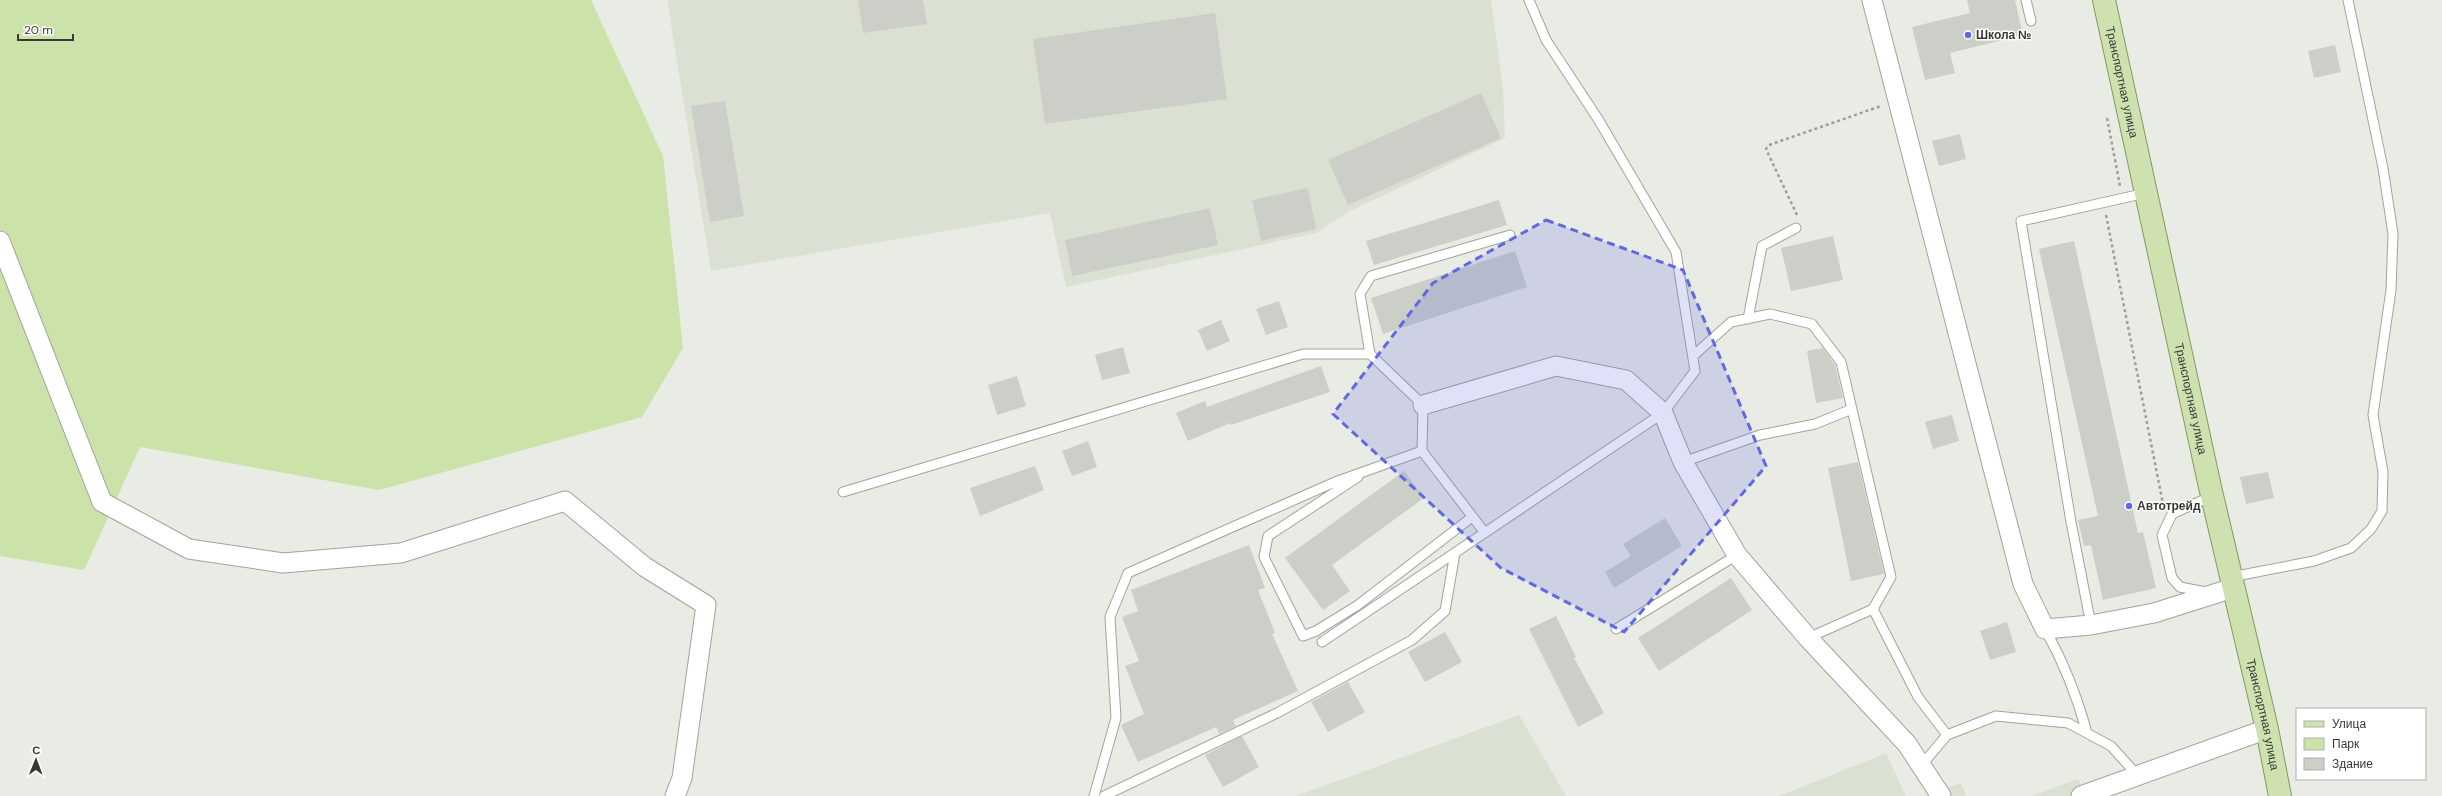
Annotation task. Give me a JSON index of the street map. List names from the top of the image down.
{
  "streets": {
    "main road": ["Транспортная улица"]
  },
  "places": ["Школа №", "Автотрейд"],
  "legend": ["Улица", "Парк", "Здание"],
  "scale_bar": "20 m",
  "north": "top"
}
